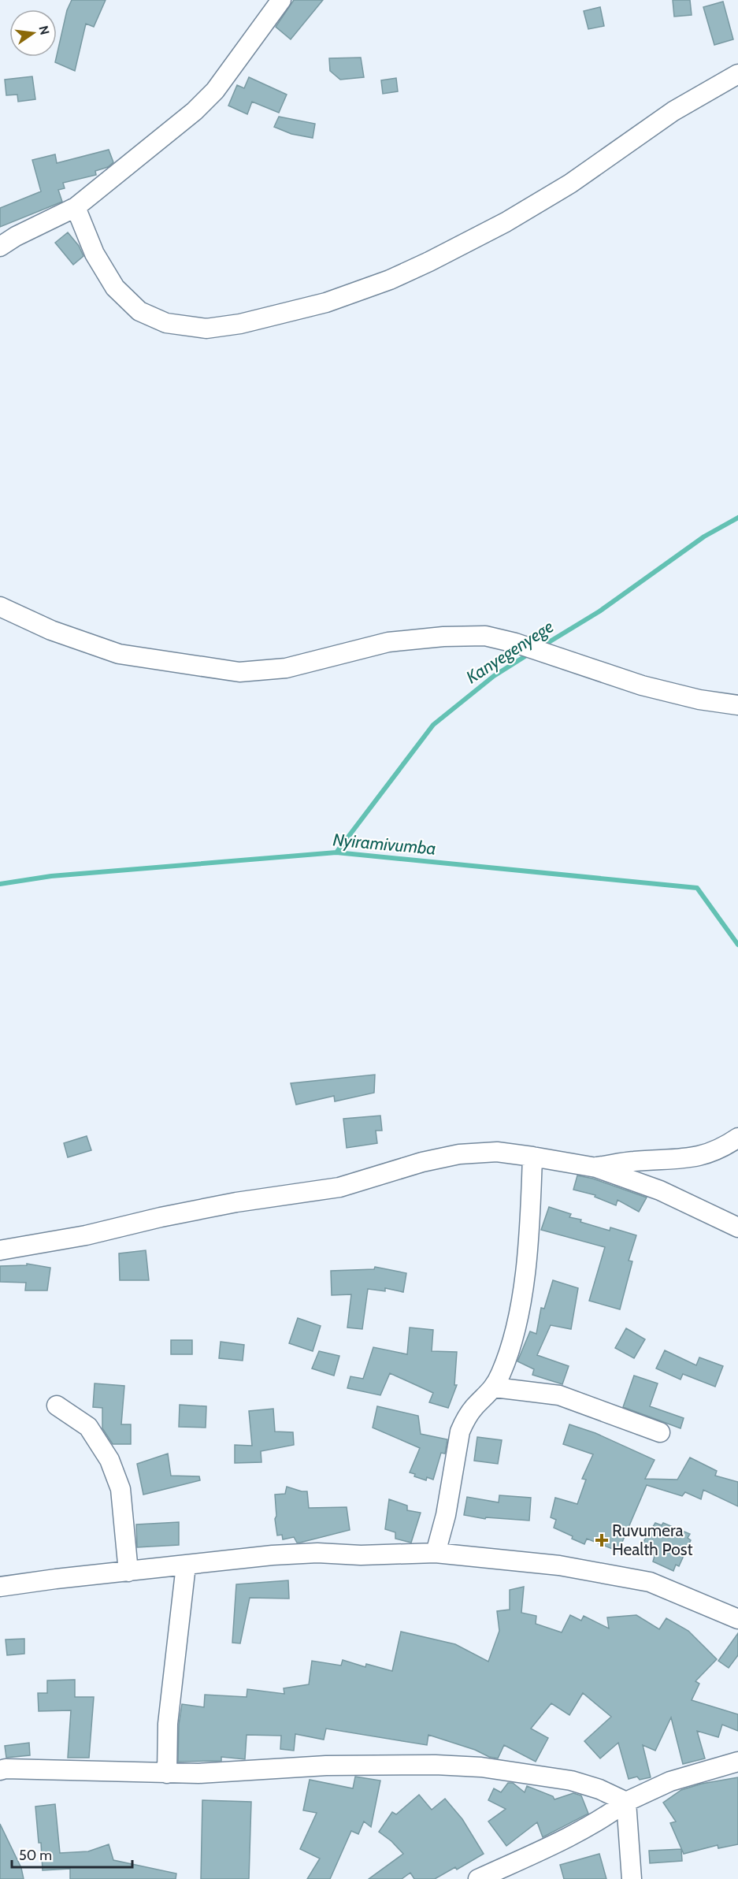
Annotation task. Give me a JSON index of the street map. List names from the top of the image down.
{
  "water": ["Kanyegenyege", "Nyiramivumba"],
  "places": {
    "health": ["Ruvumera Health Post"]
  },
  "scale_bar": "50 m",
  "north": "right"
}
